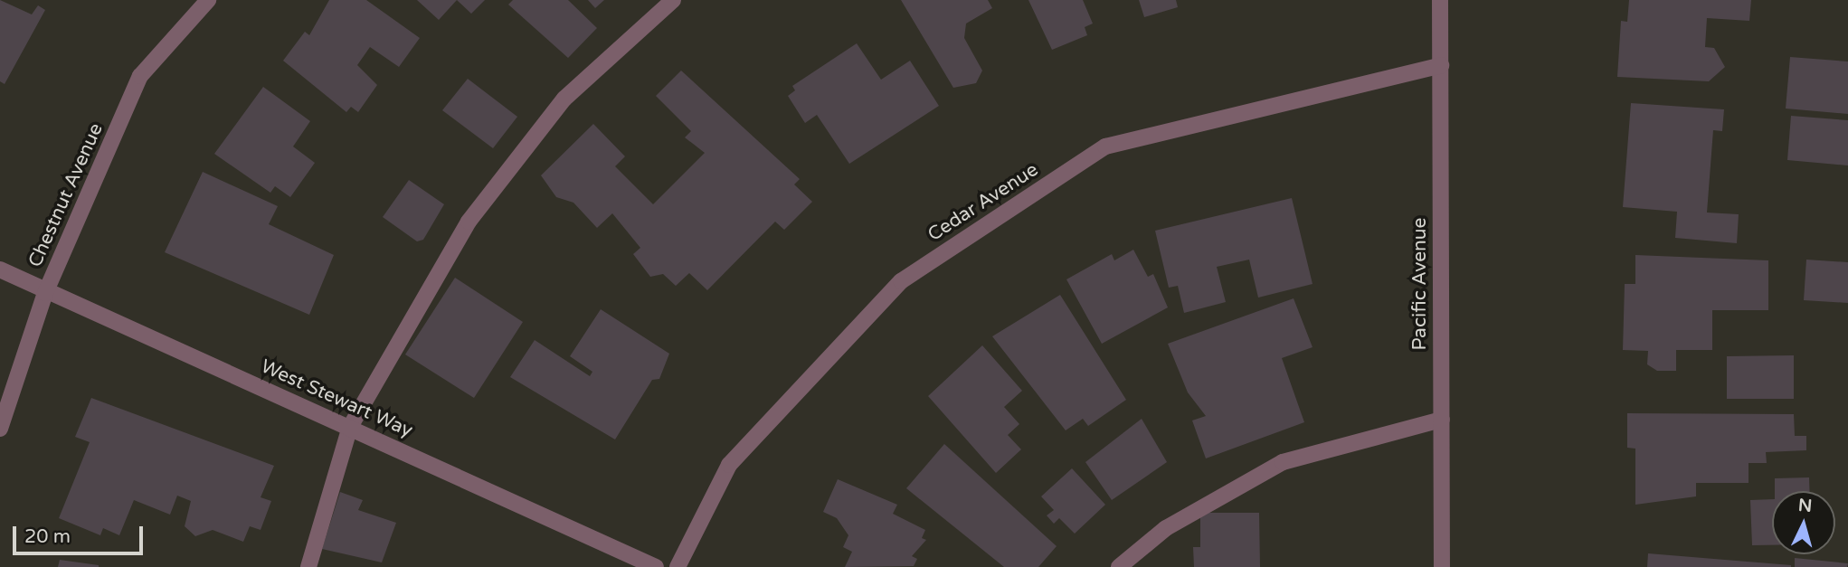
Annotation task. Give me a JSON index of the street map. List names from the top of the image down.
{
  "streets": {
    "street": [
      "Chestnut Avenue",
      "Cedar Avenue",
      "Pacific Avenue",
      "West Stewart Way"
    ]
  },
  "crossings": [
    ["Chestnut Avenue", "West Stewart Way"],
    ["Cedar Avenue", "Pacific Avenue"]
  ],
  "scale_bar": "20 m",
  "north": "top"
}
